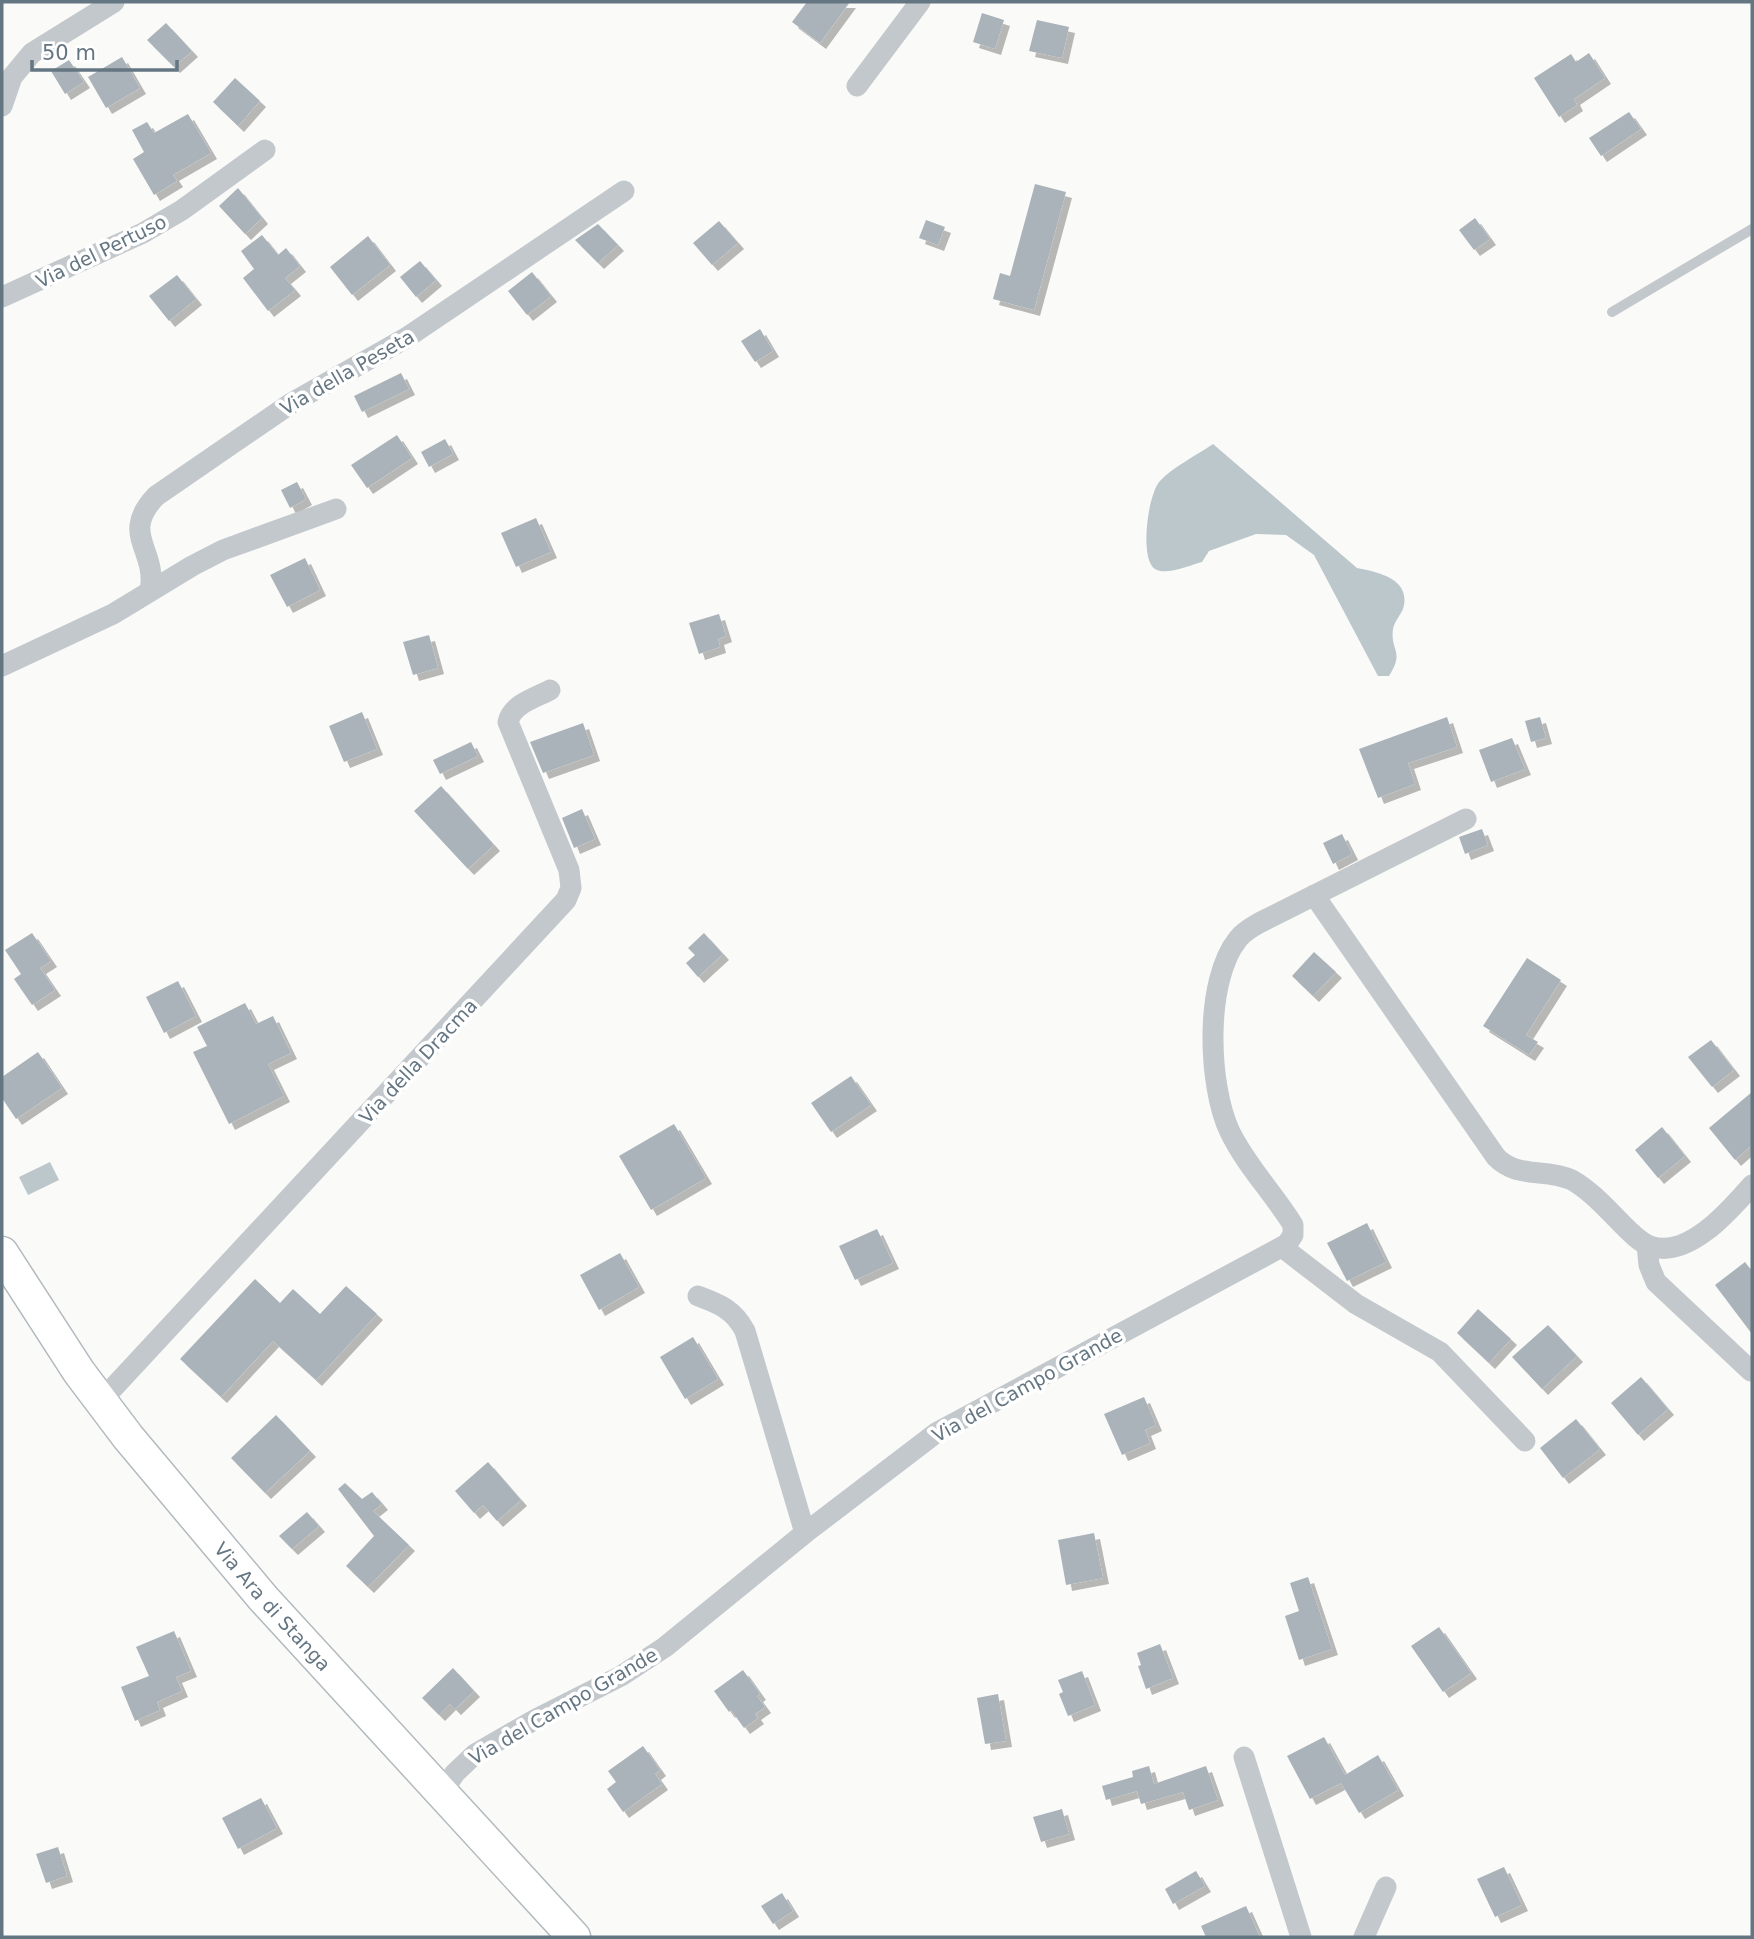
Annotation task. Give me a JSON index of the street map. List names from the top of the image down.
{
  "streets": {
    "street": [
      "Via del Pertuso",
      "Via della Peseta",
      "Via della Dracma",
      "Via del Campo Grande",
      "Via Ara di Stanga"
    ]
  },
  "crossings": [
    ["Via della Dracma", "Via Ara di Stanga"],
    ["Via del Campo Grande", "Via Ara di Stanga"]
  ],
  "scale_bar": "50 m"
}
